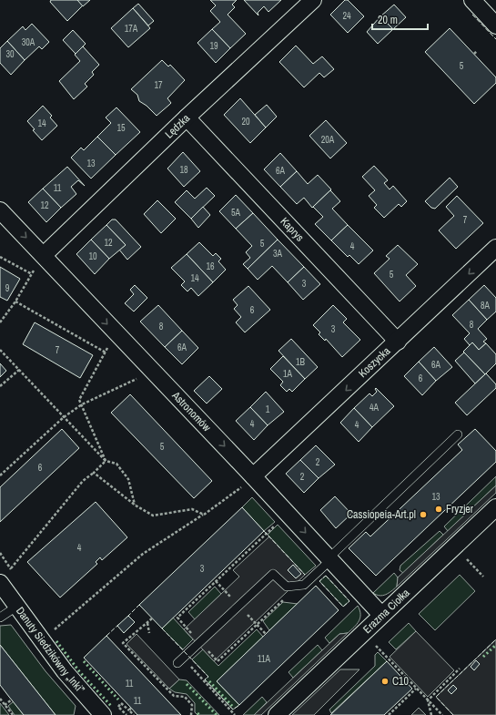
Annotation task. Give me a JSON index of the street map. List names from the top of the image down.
{
  "streets": {
    "street": [
      "Lędzka",
      "Kaprys",
      "Koszycka",
      "Astronomów",
      "Erazma Ciołka",
      "Danuty Siedzikówny „Inki”"
    ]
  },
  "crossings": [
    ["Lędzka", "Kaprys"],
    ["Lędzka", "Astronomów"],
    ["Kaprys", "Koszycka"],
    ["Koszycka", "Astronomów"],
    ["Astronomów", "Erazma Ciołka"]
  ],
  "one_way": ["Koszycka", "Astronomów"],
  "places": ["Fryzjer", "Cassiopeia-Art.pl", "C10"],
  "house_numbers": [
    "24",
    "17A",
    "30A",
    "19",
    "30",
    "5",
    "17",
    "20",
    "14",
    "15",
    "20A",
    "13",
    "18",
    "6A",
    "11",
    "12",
    "5A",
    "7",
    "12",
    "5",
    "4",
    "3A",
    "10",
    "16",
    "5",
    "14",
    "3",
    "9",
    "8A",
    "6",
    "8",
    "8",
    "3",
    "6A",
    "7",
    "1B",
    "6A",
    "1A",
    "6",
    "4A",
    "1",
    "4",
    "4",
    "5",
    "2",
    "6",
    "2",
    "13",
    "4",
    "3",
    "11A",
    "11",
    "11"
  ],
  "scale_bar": "20 m"
}
